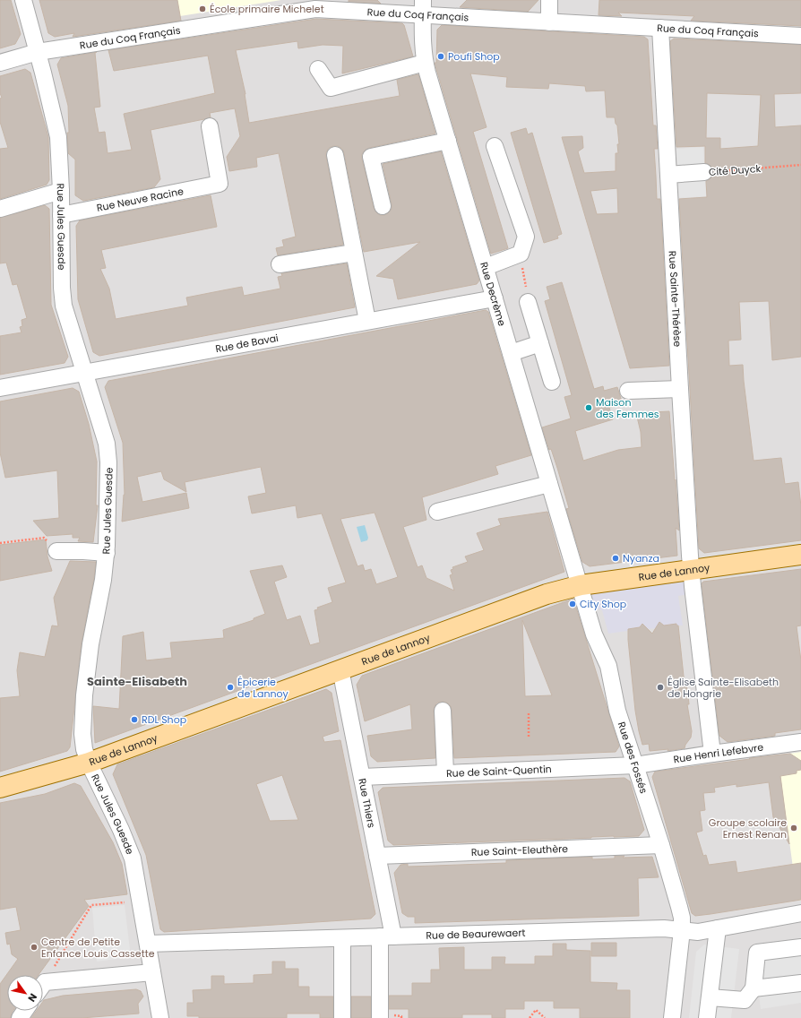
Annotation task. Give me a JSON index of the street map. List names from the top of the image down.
{
  "streets": {
    "main road": ["Rue de Lannoy"],
    "street": [
      "Rue du Coq Français",
      "Cité Duyck",
      "Rue Neuve Racine",
      "Rue Jules Guesde",
      "Rue Decrème",
      "Rue Sainte-Thérèse",
      "Rue de Bavai",
      "Rue Henri Lefebvre",
      "Rue des Fossés",
      "Rue de Saint-Quentin",
      "Rue Thiers",
      "Rue Saint-Eleuthère",
      "Rue de Beaurewaert"
    ]
  },
  "crossings": [
    ["Rue du Coq Français", "Rue Jules Guesde"],
    ["Rue du Coq Français", "Rue Decrème"],
    ["Rue du Coq Français", "Rue Sainte-Thérèse"],
    ["Cité Duyck", "Rue Sainte-Thérèse"],
    ["Rue Neuve Racine", "Rue Jules Guesde"],
    ["Rue Jules Guesde", "Rue de Bavai"],
    ["Rue Jules Guesde", "Rue de Lannoy"],
    ["Rue Jules Guesde", "Rue de Beaurewaert"],
    ["Rue Decrème", "Rue de Bavai"],
    ["Rue Decrème", "Rue de Lannoy"],
    ["Rue Decrème", "Rue des Fossés"],
    ["Rue Sainte-Thérèse", "Rue de Lannoy"],
    ["Rue Sainte-Thérèse", "Rue Henri Lefebvre"],
    ["Rue de Lannoy", "Rue des Fossés"],
    ["Rue de Lannoy", "Rue Thiers"],
    ["Rue Henri Lefebvre", "Rue des Fossés"],
    ["Rue Henri Lefebvre", "Rue de Saint-Quentin"],
    ["Rue des Fossés", "Rue de Saint-Quentin"],
    ["Rue des Fossés", "Rue Saint-Eleuthère"],
    ["Rue des Fossés", "Rue de Beaurewaert"],
    ["Rue de Saint-Quentin", "Rue Thiers"],
    ["Rue Thiers", "Rue Saint-Eleuthère"],
    ["Rue Thiers", "Rue de Beaurewaert"]
  ],
  "districts": ["Sainte-Elisabeth"],
  "places": [
    "École primaire Michelet",
    "Poufi Shop",
    "Maison des Femmes",
    "Nyanza",
    "City Shop",
    "Épicerie de Lannoy",
    "Église Sainte-Elisabeth de Hongrie",
    "RDL Shop",
    "Groupe scolaire Ernest Renan",
    "Centre de Petite Enfance Louis Cassette"
  ],
  "north": "bottom right"
}
